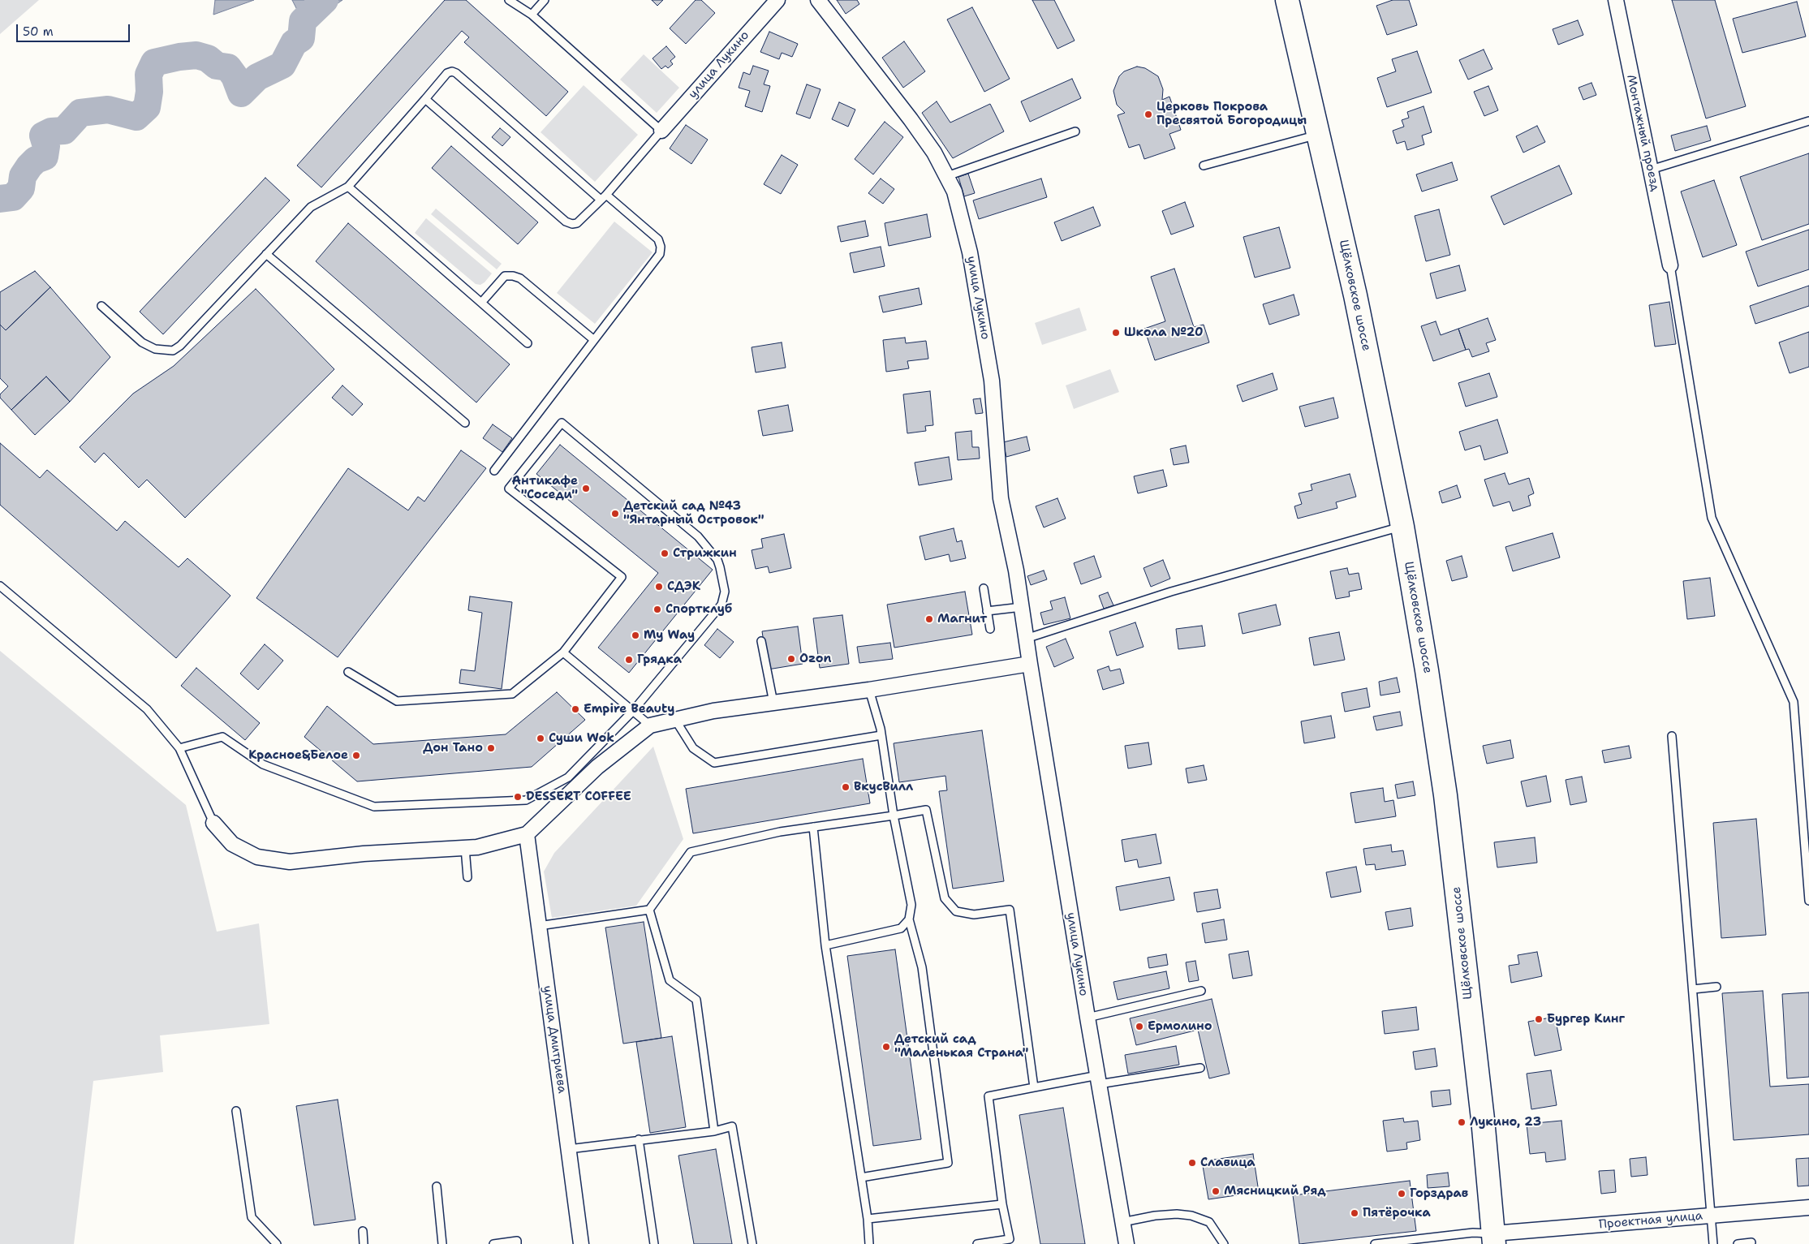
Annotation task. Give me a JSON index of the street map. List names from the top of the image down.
{
  "streets": {
    "main road": ["Щёлковское шоссе"],
    "street": [
      "улица Лукино",
      "Монтажный проезд",
      "улица Дмитриева",
      "Проектная улица"
    ]
  },
  "crossings": [
    ["Щёлковское шоссе", "Проектная улица"]
  ],
  "places": [
    "Церковь Покрова Пресвятой Богородицы",
    "Школа №20",
    "Антикафе \"Соседи\"",
    "Детский сад №43 \"Янтарный Островок\"",
    "Стрижкин",
    "СДЭК",
    "Спортклуб",
    "Магнит",
    "My Way",
    "Ozon",
    "Грядка",
    "Empire Beauty",
    "Суши Wok",
    "Дон Тано",
    "Красное&Белое",
    "ВкусВилл",
    "DESSERT COFFEE",
    "Бургер Кинг",
    "Ермолино",
    "Детский сад \"Маленькая Страна\"",
    "Лукино, 23",
    "Славица",
    "Мясницкий Ряд",
    "Горздрав",
    "Пятёрочка"
  ],
  "scale_bar": "50 m"
}
